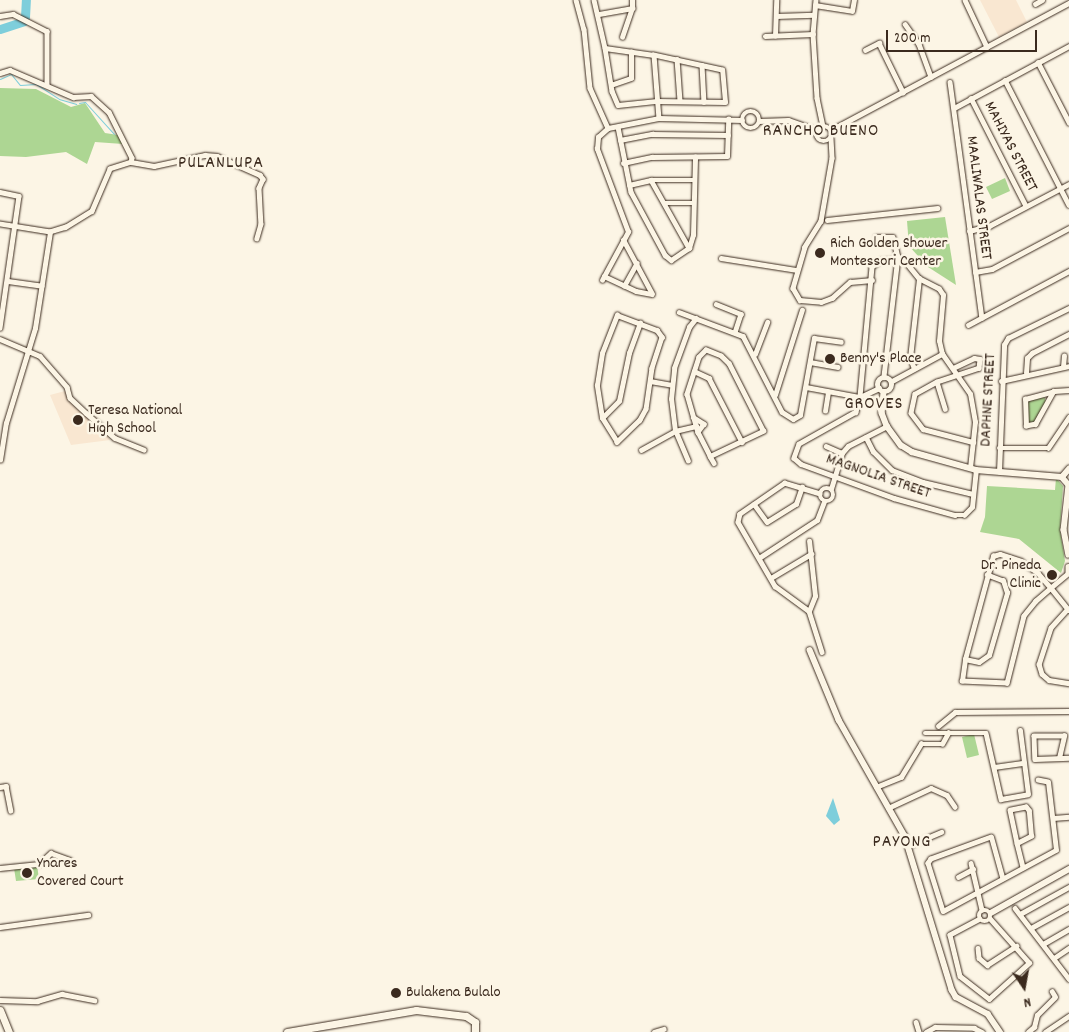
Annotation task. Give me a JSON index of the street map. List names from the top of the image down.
{
  "streets": {
    "street": [
      "MAHIYAS STREET",
      "MAALIWALAS STREET",
      "DAPHNE STREET",
      "MAGNOLIA STREET"
    ]
  },
  "districts": [
    "RANCHO BUENO",
    "PULANLUPA",
    "GROVES",
    "PAYONG"
  ],
  "places": [
    "Rich Golden Shower Montessori Center",
    "Benny's Place",
    "Teresa National High School",
    "Dr. Pineda Clinic",
    "Ynares Covered Court",
    "Bulakena Bulalo"
  ],
  "scale_bar": "200 m",
  "north": "bottom"
}
